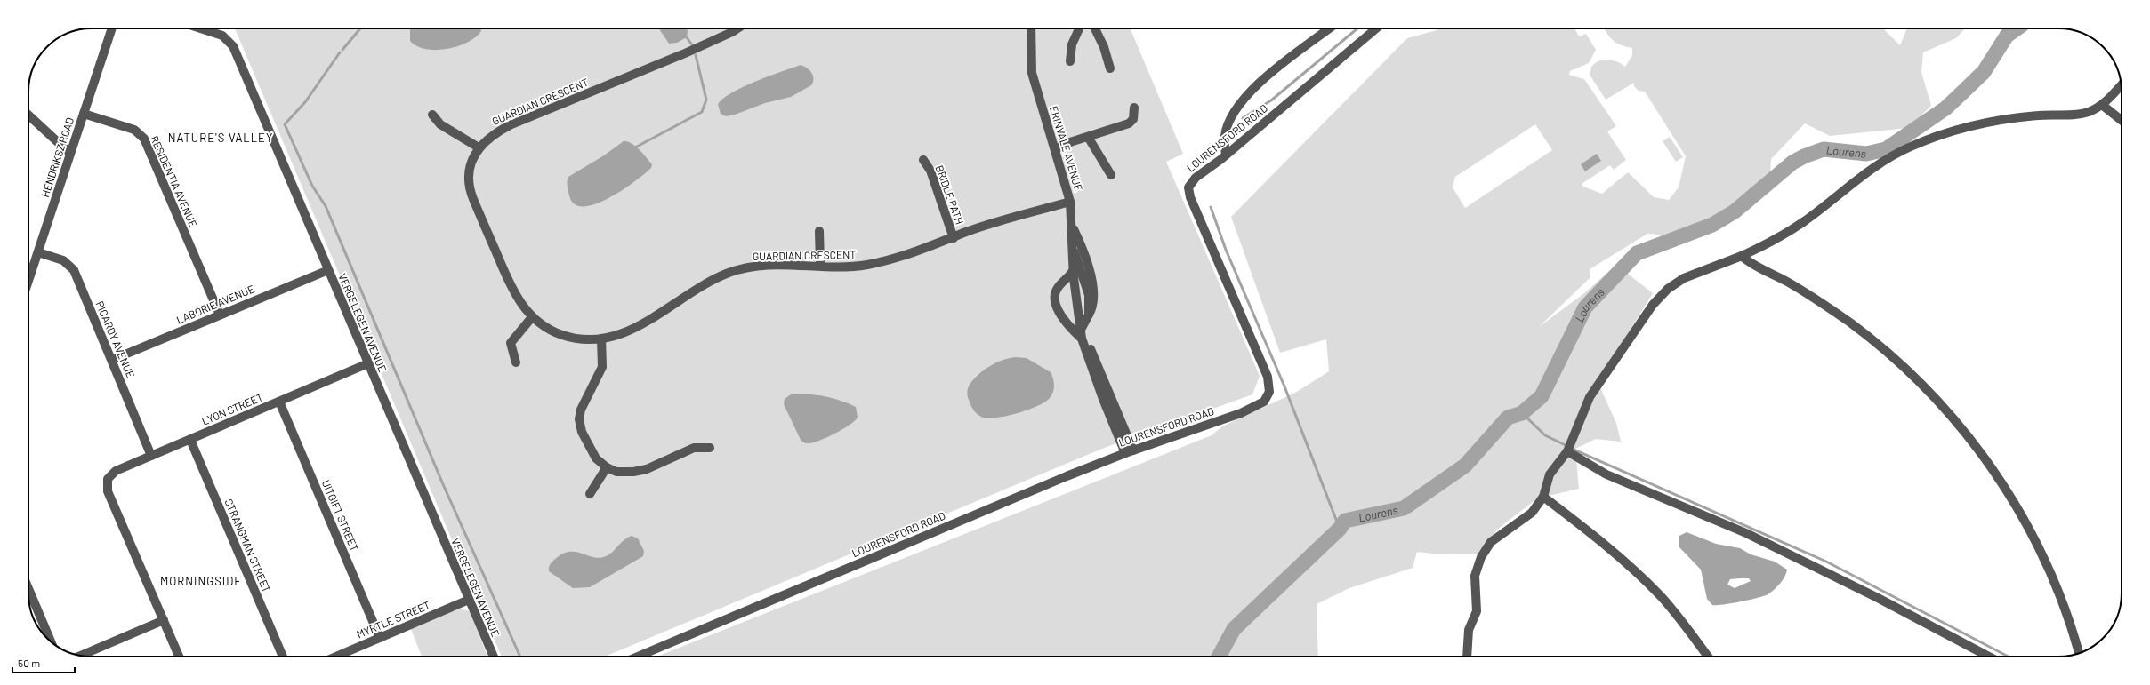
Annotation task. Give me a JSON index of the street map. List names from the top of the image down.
{
  "streets": {
    "street": [
      "GUARDIAN CRESCENT",
      "LOURENSFORD ROAD",
      "ERINVALE AVENUE",
      "HENDRIKSZ ROAD",
      "RESIDENTIA AVENUE",
      "BRIDLE PATH",
      "LABORIE AVENUE",
      "VERGELEGEN AVENUE",
      "PICARDY AVENUE",
      "LYON STREET",
      "UITGIFT STREET",
      "STRANGMAN STREET",
      "MYRTLE STREET"
    ]
  },
  "crossings": [
    ["GUARDIAN CRESCENT", "ERINVALE AVENUE"],
    ["GUARDIAN CRESCENT", "BRIDLE PATH"],
    ["LOURENSFORD ROAD", "ERINVALE AVENUE"],
    ["HENDRIKSZ ROAD", "RESIDENTIA AVENUE"],
    ["HENDRIKSZ ROAD", "PICARDY AVENUE"],
    ["RESIDENTIA AVENUE", "LABORIE AVENUE"],
    ["LABORIE AVENUE", "VERGELEGEN AVENUE"],
    ["LABORIE AVENUE", "PICARDY AVENUE"],
    ["VERGELEGEN AVENUE", "LYON STREET"],
    ["VERGELEGEN AVENUE", "MYRTLE STREET"],
    ["PICARDY AVENUE", "LYON STREET"],
    ["LYON STREET", "UITGIFT STREET"],
    ["LYON STREET", "STRANGMAN STREET"],
    ["UITGIFT STREET", "MYRTLE STREET"]
  ],
  "districts": ["NATURE'S VALLEY", "MORNINGSIDE"],
  "water": ["Lourens"],
  "scale_bar": "50 m"
}
